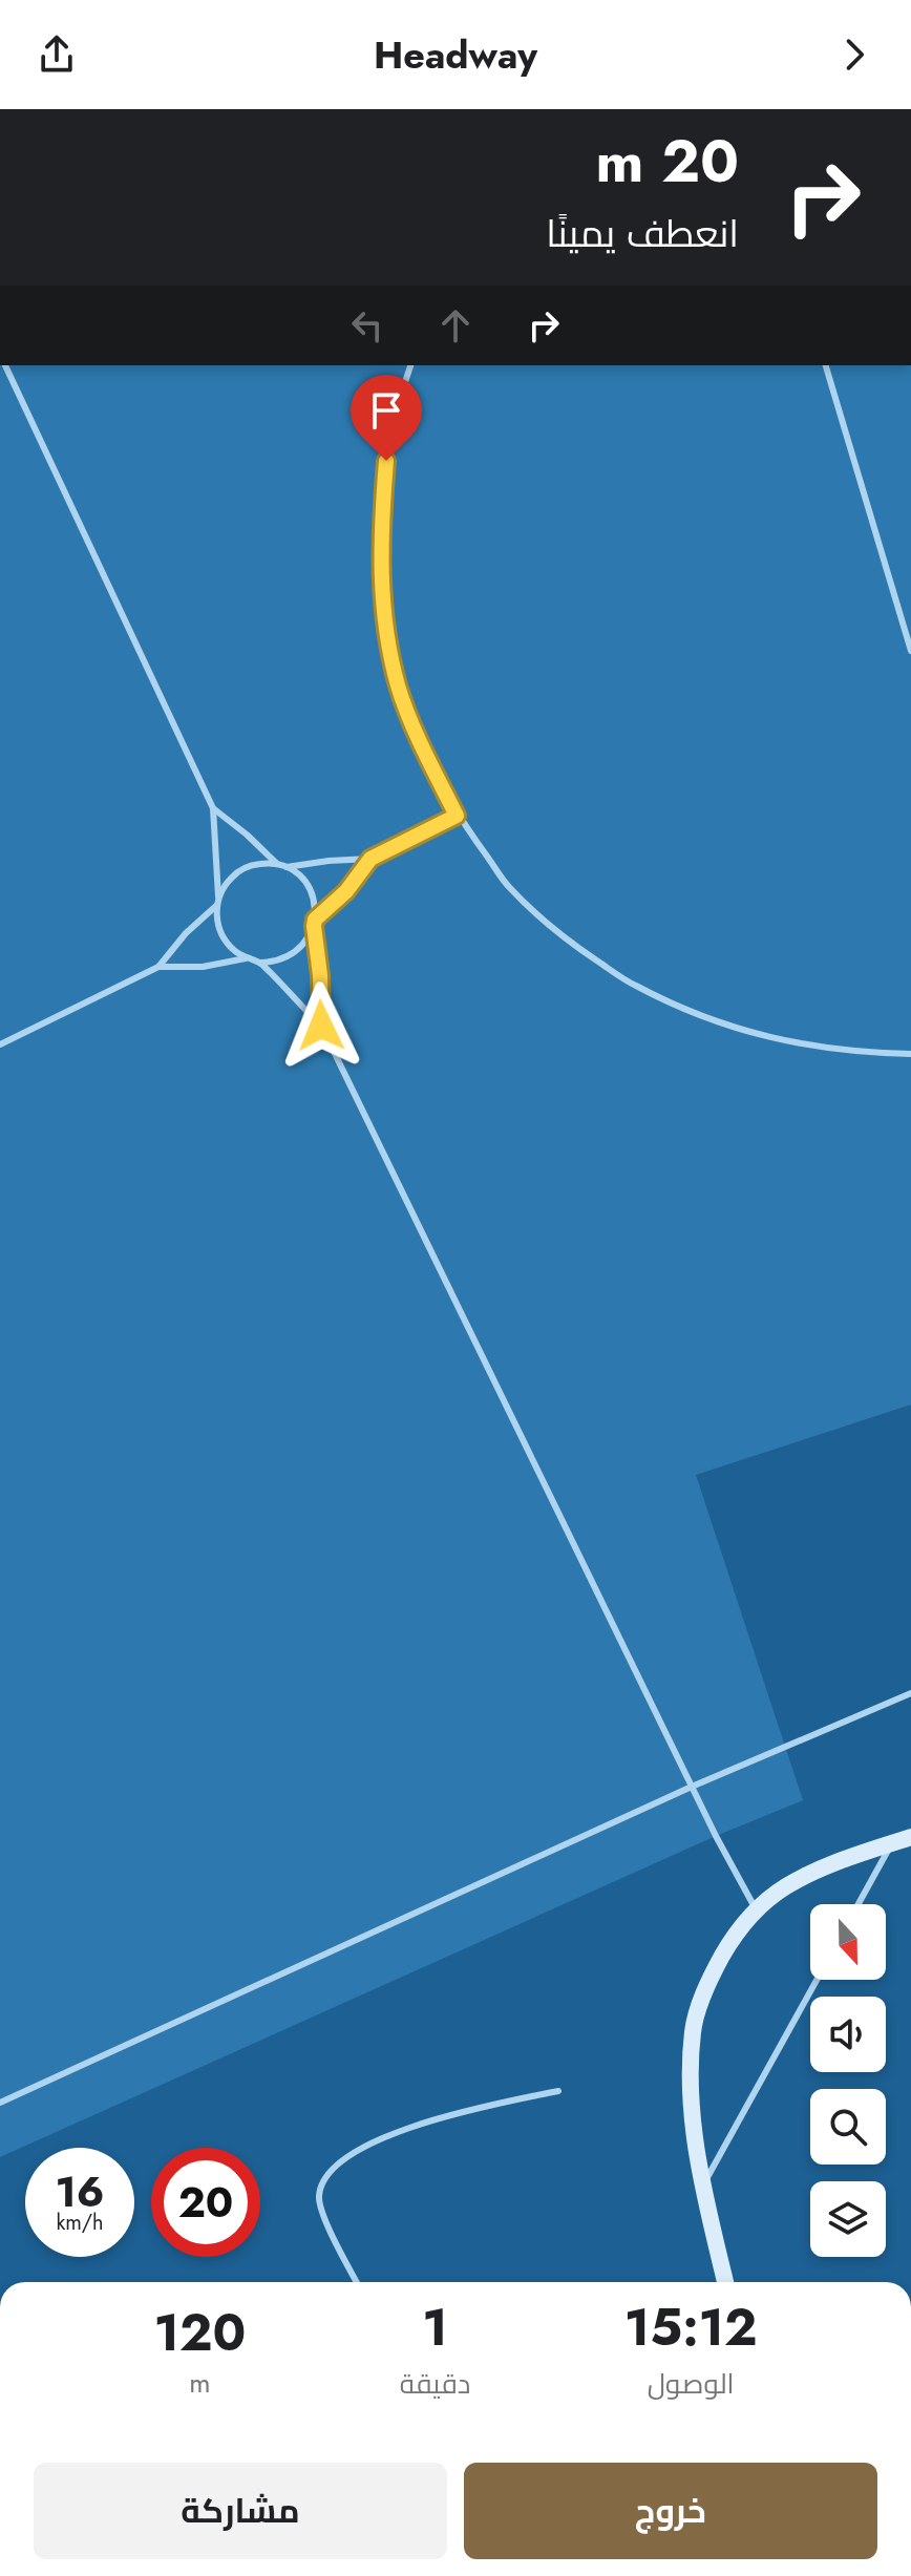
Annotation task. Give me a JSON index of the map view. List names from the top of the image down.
{
  "north": "bottom",
  "page": {
    "header": "Headway",
    "turn": ["20 m", "انعطف يمينًا"],
    "speed": "16 km/h",
    "limit": "20",
    "eta": [
      "15:12",
      "الوصول",
      "1",
      "دقيقة",
      "120",
      "m"
    ],
    "buttons": ["خروج", "مشاركة"]
  }
}
